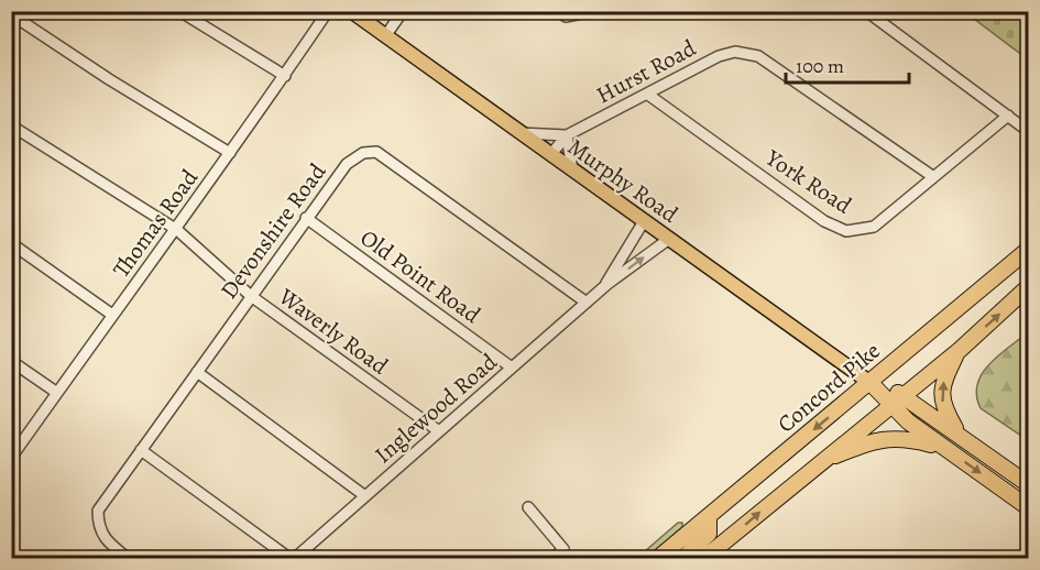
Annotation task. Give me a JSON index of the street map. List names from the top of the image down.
{
  "streets": {
    "highway": ["Concord Pike"],
    "main road": ["Murphy Road"],
    "street": [
      "Hurst Road",
      "York Road",
      "Thomas Road",
      "Devonshire Road",
      "Old Point Road",
      "Waverly Road",
      "Inglewood Road"
    ]
  },
  "crossings": [
    ["Hurst Road", "Murphy Road"],
    ["Hurst Road", "York Road"],
    ["Murphy Road", "Concord Pike"],
    ["Murphy Road", "Inglewood Road"],
    ["Thomas Road", "Waverly Road"],
    ["Devonshire Road", "Old Point Road"],
    ["Devonshire Road", "Waverly Road"],
    ["Devonshire Road", "Inglewood Road"],
    ["Old Point Road", "Inglewood Road"],
    ["Waverly Road", "Inglewood Road"]
  ],
  "scale_bar": "100 m"
}
